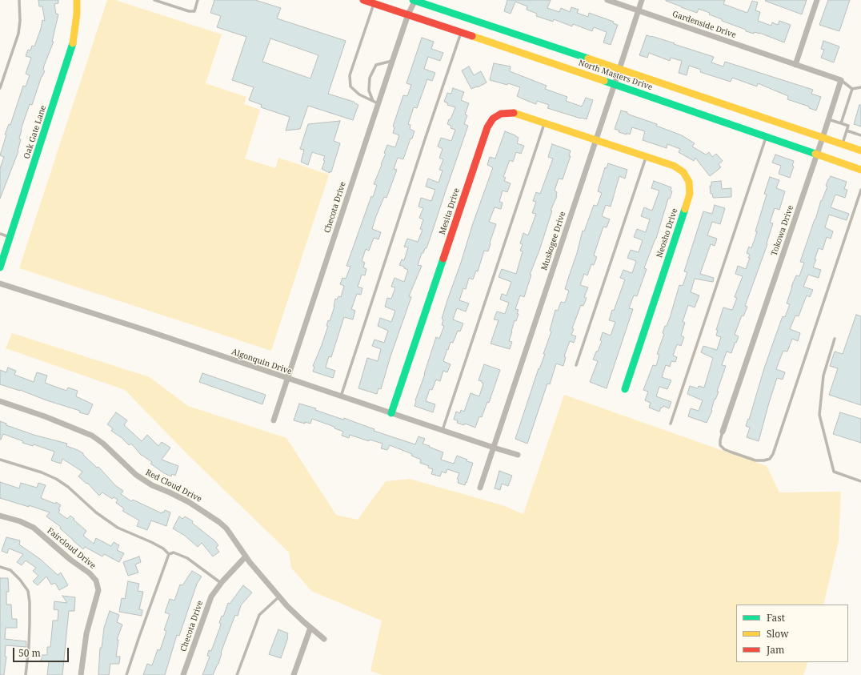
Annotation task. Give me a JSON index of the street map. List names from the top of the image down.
{
  "streets": {
    "street": [
      "Gardenside Drive",
      "North Masters Drive",
      "Oak Gate Lane",
      "Checota Drive",
      "Mesita Drive",
      "Tokowa Drive",
      "Neosho Drive",
      "Muskogee Drive",
      "Algonquin Drive",
      "Red Cloud Drive",
      "Faircloud Drive"
    ]
  },
  "crossings": [
    ["Gardenside Drive", "Muskogee Drive"],
    ["North Masters Drive", "Checota Drive"],
    ["North Masters Drive", "Tokowa Drive"],
    ["North Masters Drive", "Muskogee Drive"],
    ["Checota Drive", "Algonquin Drive"],
    ["Checota Drive", "Red Cloud Drive"],
    ["Mesita Drive", "Neosho Drive"],
    ["Mesita Drive", "Muskogee Drive"],
    ["Mesita Drive", "Algonquin Drive"],
    ["Neosho Drive", "Muskogee Drive"],
    ["Muskogee Drive", "Algonquin Drive"]
  ],
  "legend": ["Fast", "Slow", "Jam"],
  "scale_bar": "50 m"
}
